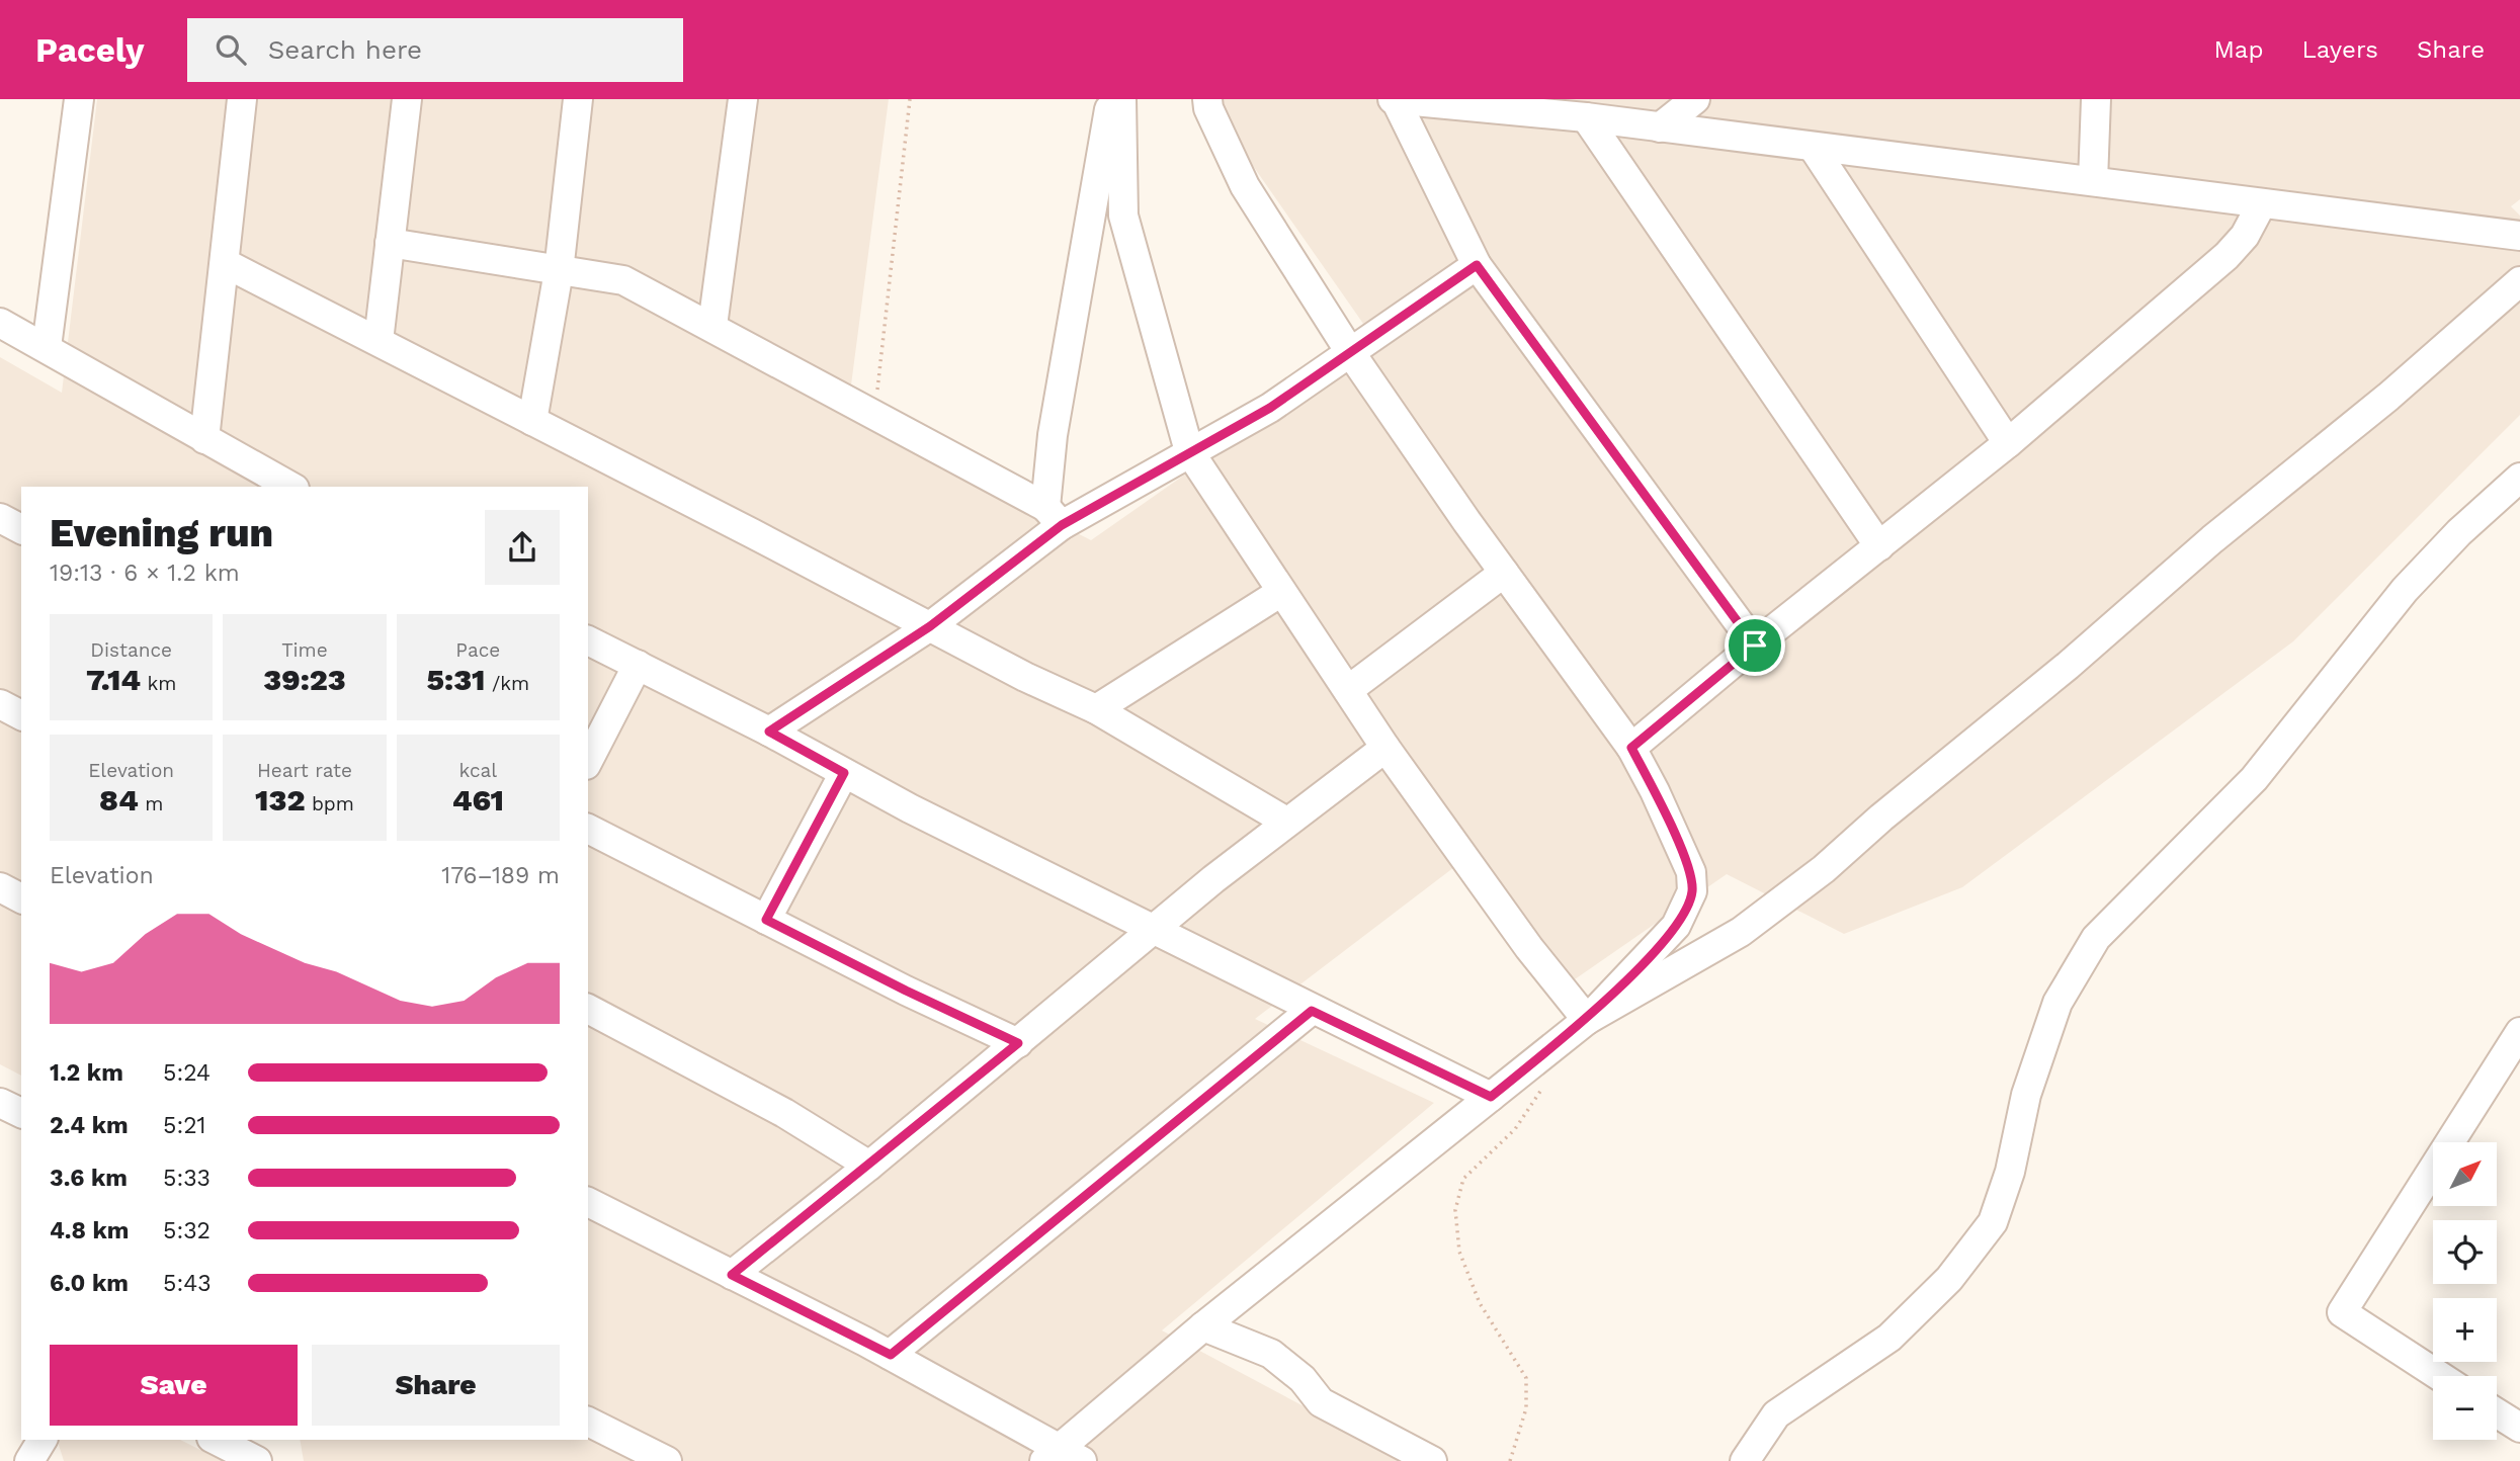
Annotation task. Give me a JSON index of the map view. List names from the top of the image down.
{
  "north": "top right",
  "page": {
    "header": "Pacely",
    "search": "Search here",
    "nav": ["Map", "Layers", "Share"],
    "heading": ["Evening run", "19:13 · 6 × 1.2 km"],
    "stats": [
      ["Distance", "7.14 km"],
      ["Time", "39:23"],
      ["Pace", "5:31 /km"],
      ["Elevation", "84 m"],
      ["Heart rate", "132 bpm"],
      ["kcal", "461"]
    ],
    "chart": ["Elevation", "176–189 m"],
    "list": [
      {
        "name": "1.2 km",
        "note": "5:24"
      },
      {
        "name": "2.4 km",
        "note": "5:21"
      },
      {
        "name": "3.6 km",
        "note": "5:33"
      },
      {
        "name": "4.8 km",
        "note": "5:32"
      },
      {
        "name": "6.0 km",
        "note": "5:43"
      }
    ],
    "map_buttons": ["+", "−"],
    "buttons": ["Save", "Share"]
  }
}
